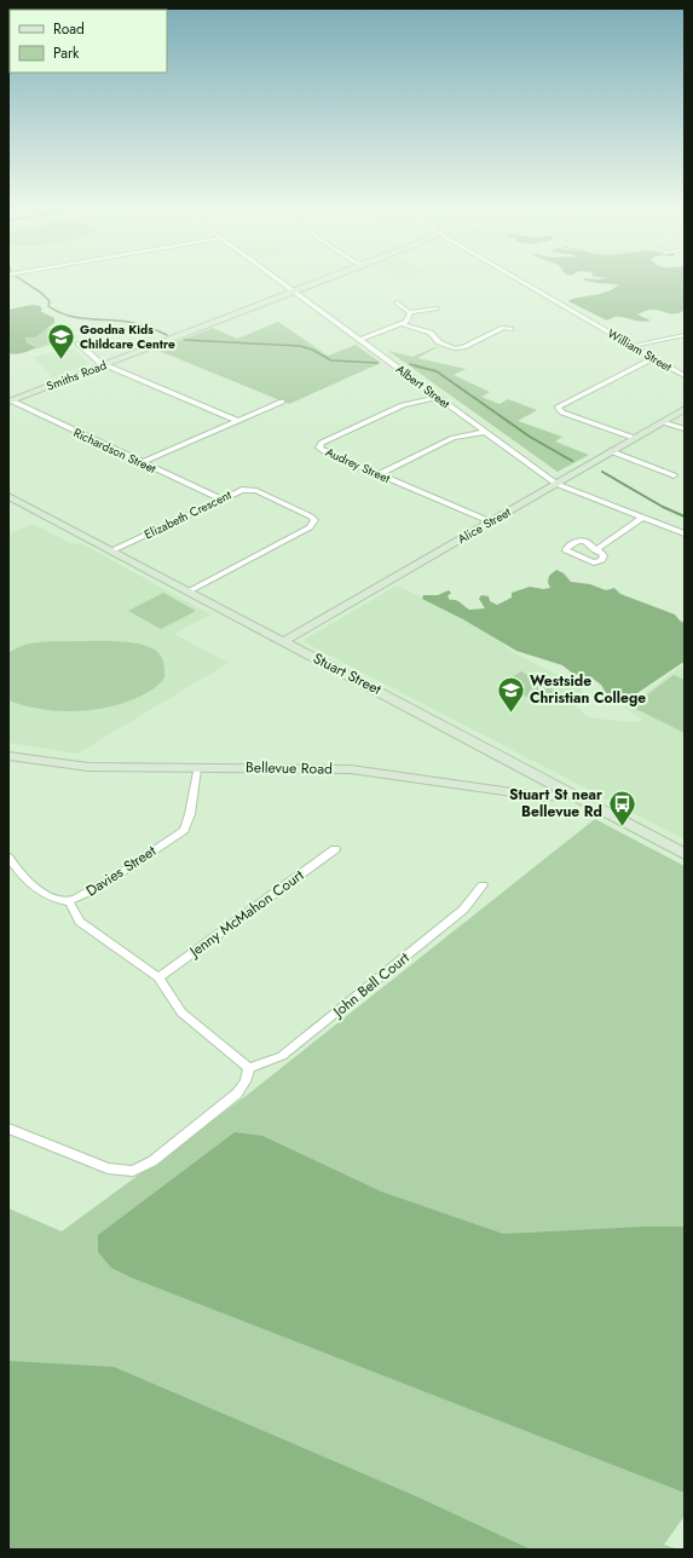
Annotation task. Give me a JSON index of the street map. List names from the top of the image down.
{
  "streets": {
    "street": [
      "William Street",
      "Smiths Road",
      "Albert Street",
      "Richardson Street",
      "Audrey Street",
      "Elizabeth Crescent",
      "Alice Street",
      "Stuart Street",
      "Bellevue Road",
      "Davies Street",
      "Jenny McMahon Court",
      "John Bell Court"
    ]
  },
  "crossings": [
    ["Smiths Road", "Albert Street"],
    ["Smiths Road", "Richardson Street"],
    ["Albert Street", "Audrey Street"],
    ["Albert Street", "Alice Street"],
    ["Richardson Street", "Elizabeth Crescent"],
    ["Audrey Street", "Alice Street"],
    ["Elizabeth Crescent", "Stuart Street"],
    ["Alice Street", "Stuart Street"],
    ["Stuart Street", "Bellevue Road"],
    ["Bellevue Road", "Davies Street"]
  ],
  "places": {
    "school or university": ["Goodna Kids Childcare Centre", "Westside Christian College"],
    "bus stop": ["Stuart St near Bellevue Rd"]
  },
  "legend": ["Road", "Park"]
}
